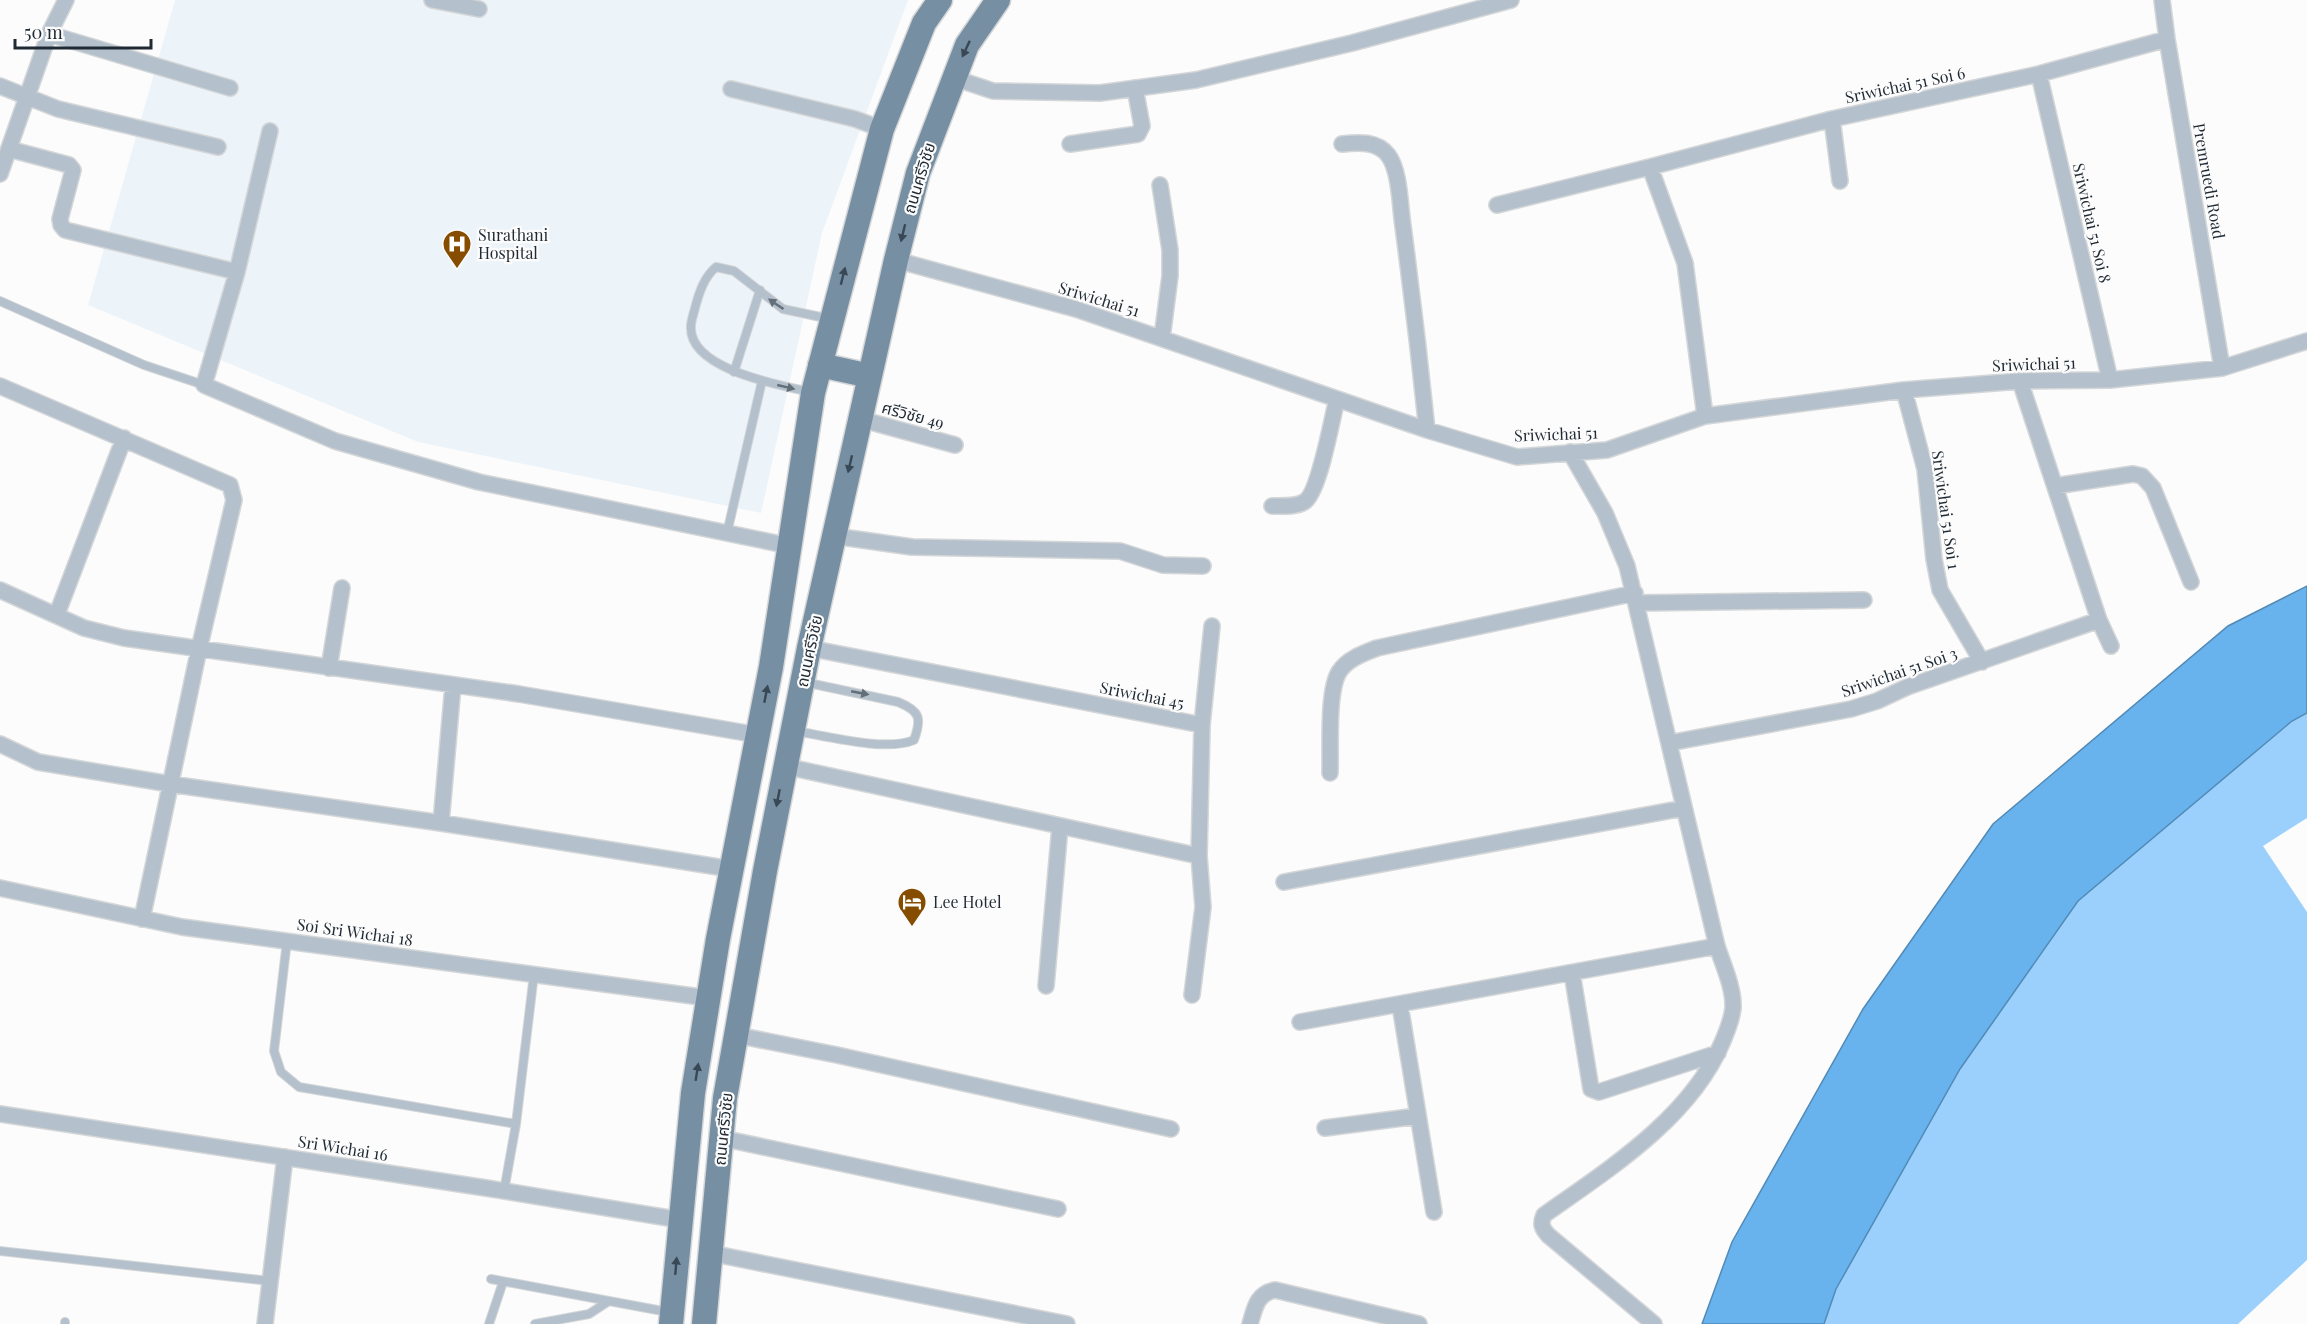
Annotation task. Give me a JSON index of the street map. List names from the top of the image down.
{
  "streets": {
    "main road": ["ถนนศรีวิชัย"],
    "street": [
      "Sriwichai 51 Soi 6",
      "Premruedi Road",
      "Sriwichai 51 Soi 8",
      "Sriwichai 51",
      "ศรีวิชัย 49",
      "Sriwichai 51 Soi 1",
      "Sriwichai 51 Soi 3",
      "Sriwichai 45",
      "Soi Sri Wichai 18",
      "Sri Wichai 16"
    ]
  },
  "crossings": [
    ["Sriwichai 51 Soi 6", "Premruedi Road"],
    ["Sriwichai 51 Soi 6", "Sriwichai 51 Soi 8"],
    ["ถนนศรีวิชัย", "Sriwichai 51"],
    ["ถนนศรีวิชัย", "ศรีวิชัย 49"],
    ["ถนนศรีวิชัย", "Sriwichai 45"],
    ["ถนนศรีวิชัย", "Soi Sri Wichai 18"],
    ["ถนนศรีวิชัย", "Sri Wichai 16"],
    ["Premruedi Road", "Sriwichai 51"],
    ["Sriwichai 51 Soi 8", "Sriwichai 51"],
    ["Sriwichai 51", "Sriwichai 51 Soi 1"],
    ["Sriwichai 51 Soi 1", "Sriwichai 51 Soi 3"]
  ],
  "places": {
    "hospital": ["Surathani Hospital"],
    "hotel": ["Lee Hotel"]
  },
  "scale_bar": "50 m"
}
